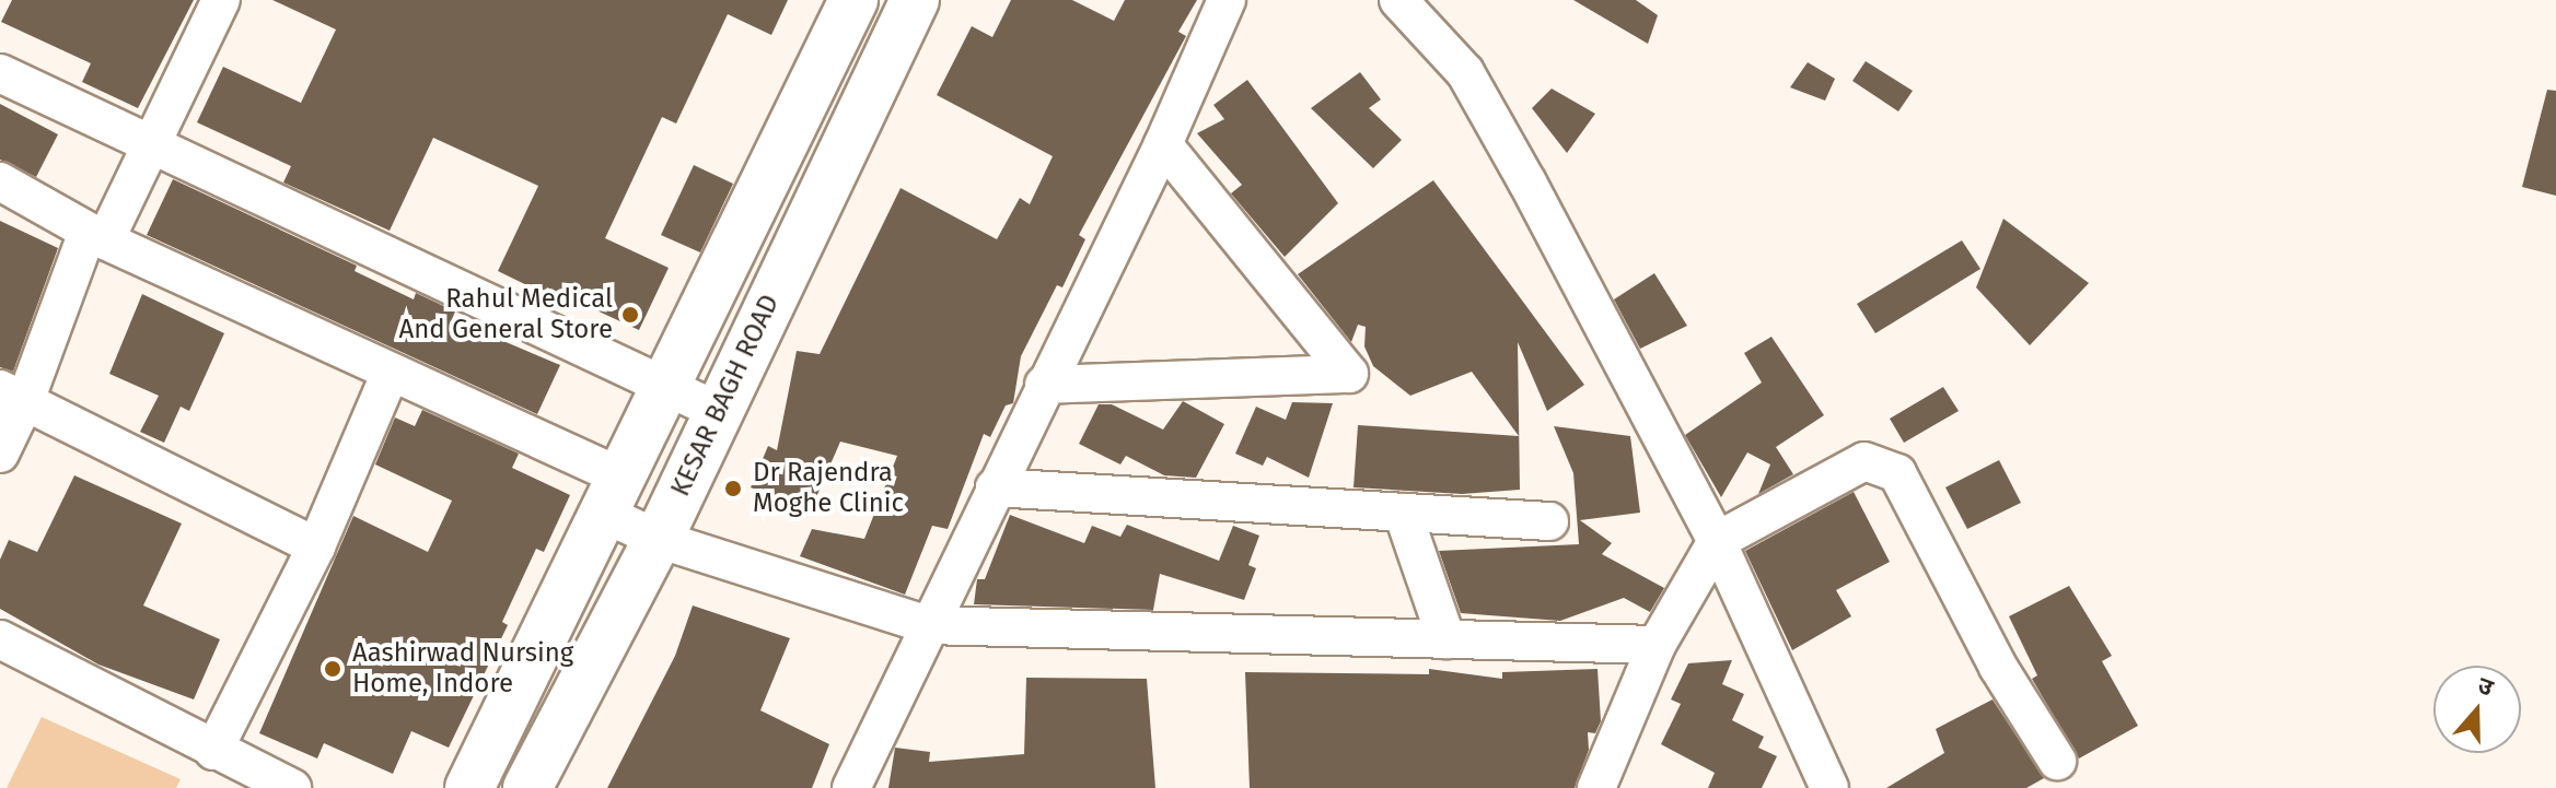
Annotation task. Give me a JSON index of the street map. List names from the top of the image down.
{
  "streets": {
    "main road": ["KESAR BAGH ROAD"]
  },
  "places": ["Rahul Medical And General Store", "Dr Rajendra Moghe Clinic", "Aashirwad Nursing Home, Indore"],
  "north": "top"
}
